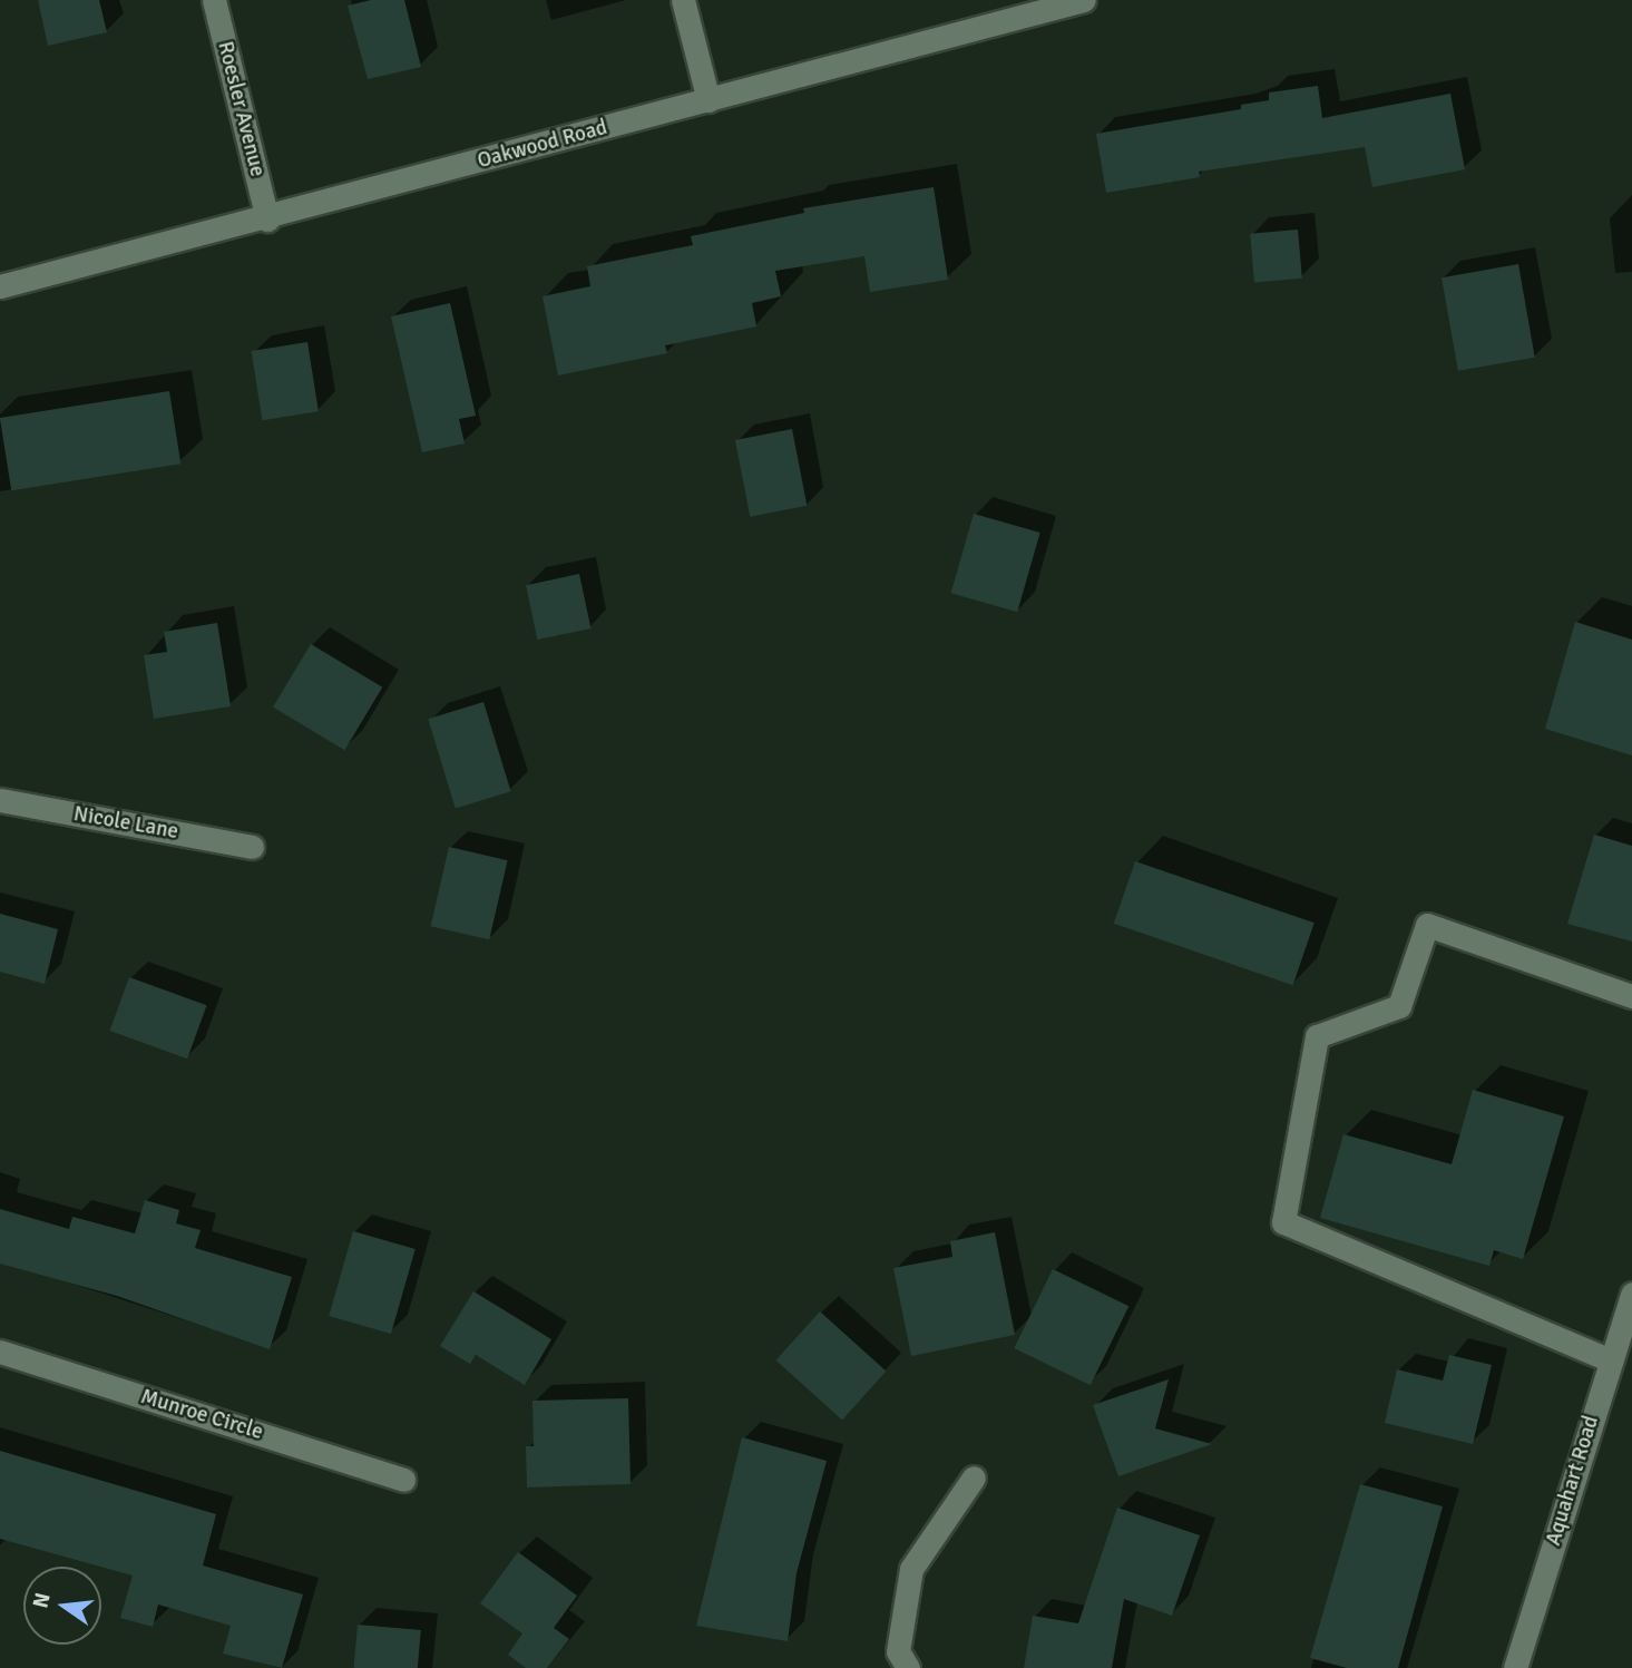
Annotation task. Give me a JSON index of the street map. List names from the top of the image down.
{
  "streets": {
    "street": [
      "Roesler Avenue",
      "Oakwood Road",
      "Nicole Lane",
      "Munroe Circle",
      "Aquahart Road"
    ]
  },
  "crossings": [
    ["Roesler Avenue", "Oakwood Road"]
  ],
  "north": "left"
}
